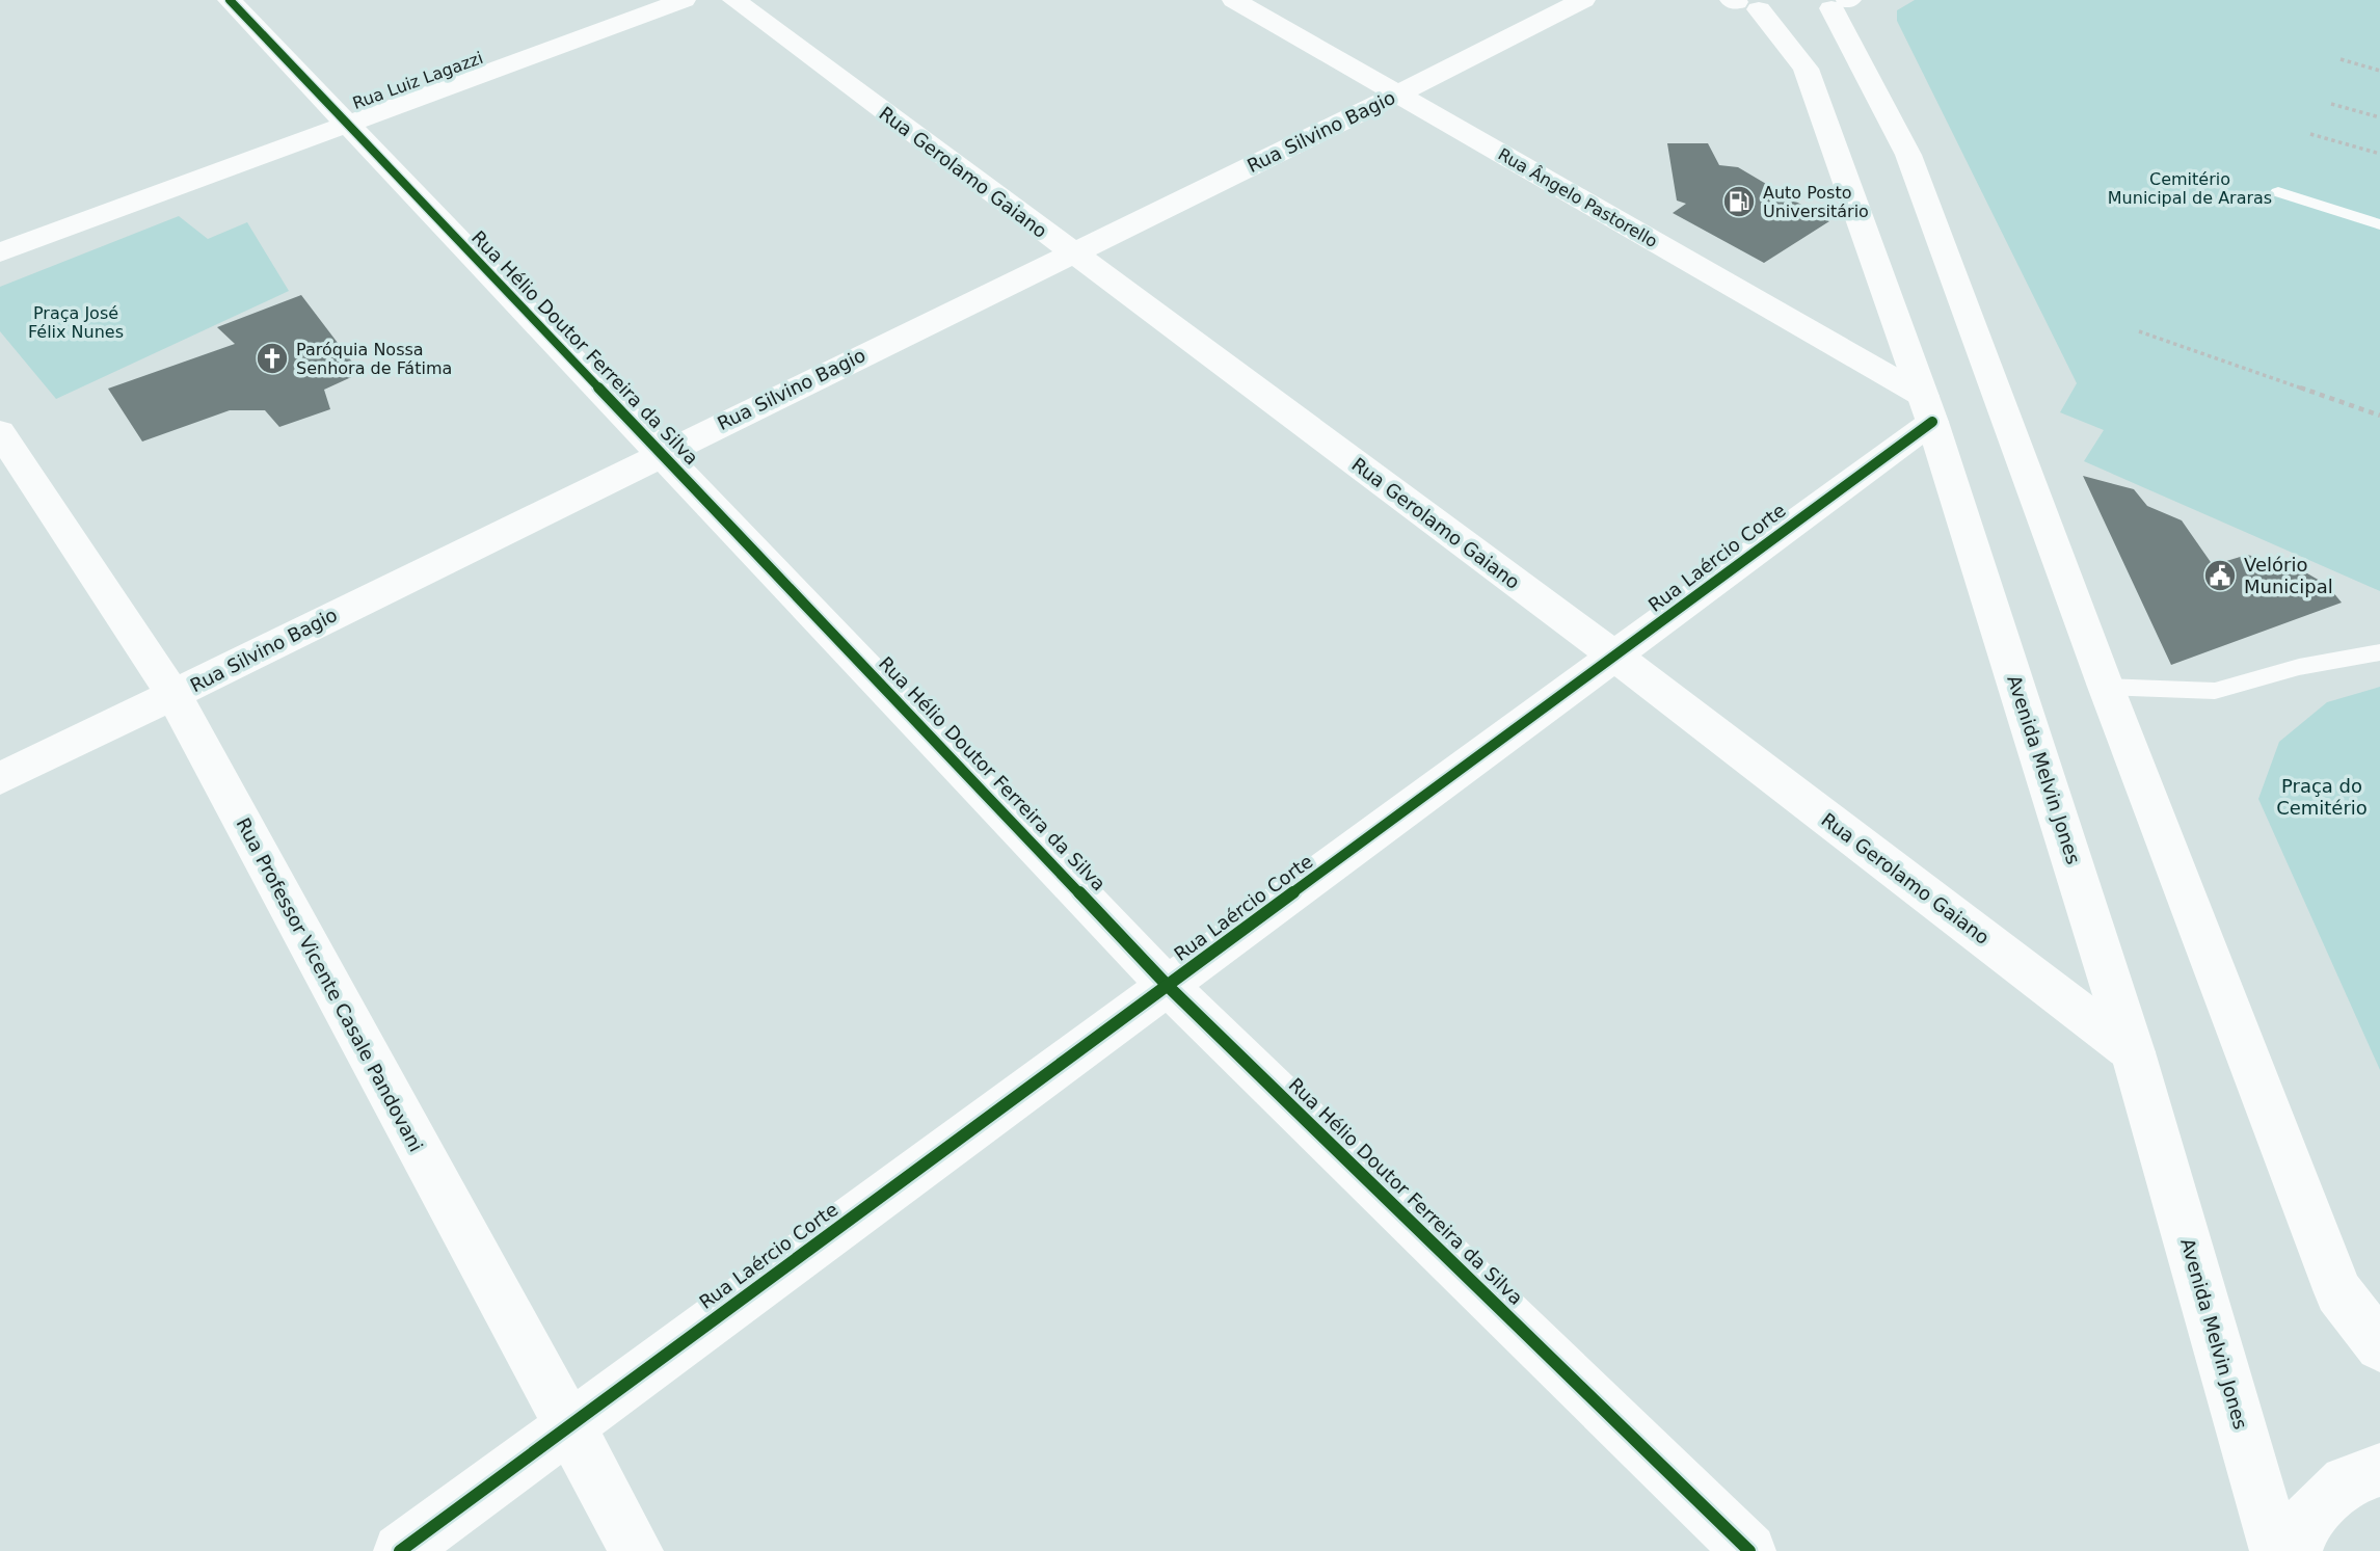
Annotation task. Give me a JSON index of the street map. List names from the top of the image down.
{
  "streets": {
    "street": [
      "Rua Luiz Lagazzi",
      "Rua Silvino Bagio",
      "Rua Gerolamo Gaiano",
      "Rua Ângelo Pastorello",
      "Rua Hélio Doutor Ferreira da Silva",
      "Rua Laércio Corte",
      "Avenida Melvin Jones",
      "Rua Professor Vicente Casale Pandovani"
    ]
  },
  "crossings": [
    ["Rua Luiz Lagazzi", "Rua Hélio Doutor Ferreira da Silva"],
    ["Rua Silvino Bagio", "Rua Gerolamo Gaiano"],
    ["Rua Silvino Bagio", "Rua Ângelo Pastorello"],
    ["Rua Silvino Bagio", "Rua Hélio Doutor Ferreira da Silva"],
    ["Rua Silvino Bagio", "Rua Professor Vicente Casale Pandovani"],
    ["Rua Gerolamo Gaiano", "Rua Laércio Corte"],
    ["Rua Gerolamo Gaiano", "Avenida Melvin Jones"],
    ["Rua Ângelo Pastorello", "Rua Laércio Corte"],
    ["Rua Ângelo Pastorello", "Avenida Melvin Jones"],
    ["Rua Hélio Doutor Ferreira da Silva", "Rua Laércio Corte"],
    ["Rua Laércio Corte", "Avenida Melvin Jones"],
    ["Rua Laércio Corte", "Rua Professor Vicente Casale Pandovani"]
  ],
  "parks": ["Cemitério Municipal de Araras", "Praça José Félix Nunes", "Praça do Cemitério"],
  "places": {
    "fuel station": ["Auto Posto Universitário"],
    "church": ["Paróquia Nossa Senhora de Fátima"],
    "public building": ["Velório Municipal"]
  }
}
